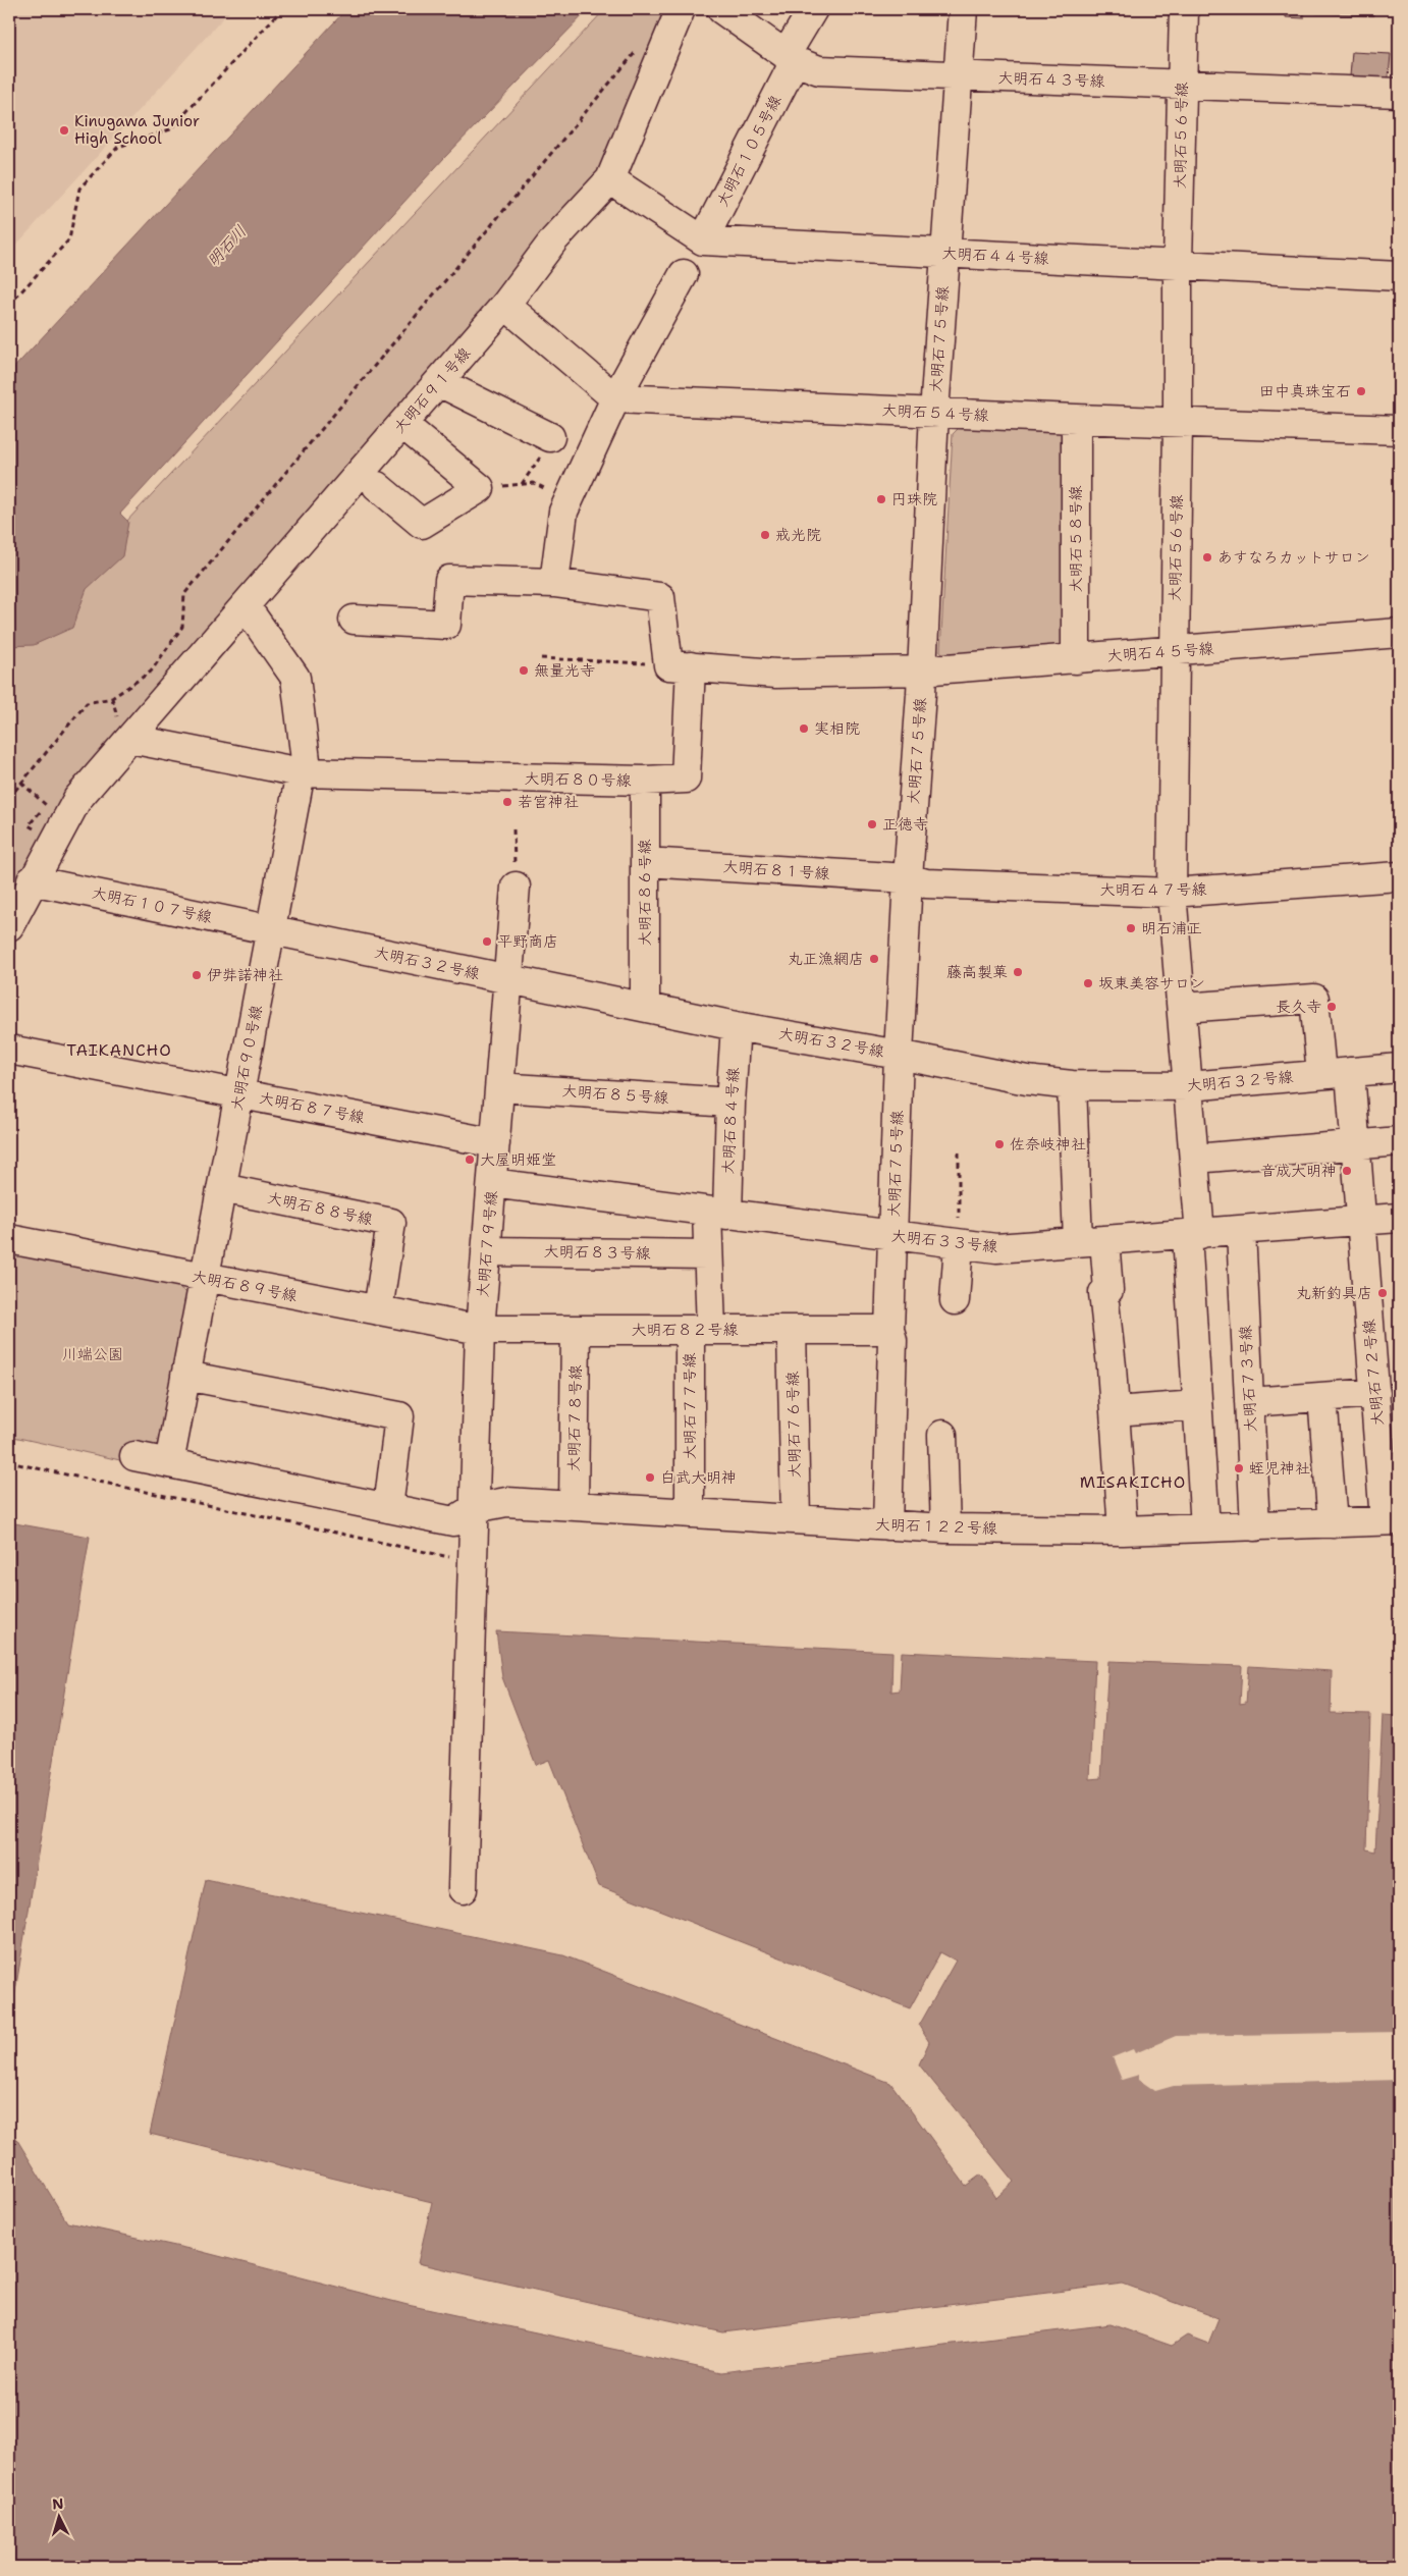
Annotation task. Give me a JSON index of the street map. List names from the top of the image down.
{
  "streets": {
    "street": [
      "大明石４３号線",
      "大明石５６号線",
      "大明石１０５号線",
      "大明石４４号線",
      "大明石７５号線",
      "大明石９１号線",
      "大明石５４号線",
      "大明石５８号線",
      "大明石４５号線",
      "大明石８０号線",
      "大明石８１号線",
      "大明石４７号線",
      "大明石８６号線",
      "大明石１０７号線",
      "大明石３２号線",
      "大明石９０号線",
      "大明石８５号線",
      "大明石８７号線",
      "大明石８４号線",
      "大明石８８号線",
      "大明石３３号線",
      "大明石７９号線",
      "大明石８３号線",
      "大明石８９号線",
      "大明石８２号線",
      "大明石７２号線",
      "大明石７３号線",
      "大明石７７号線",
      "大明石７８号線",
      "大明石７６号線",
      "大明石１２２号線"
    ]
  },
  "crossings": [
    ["大明石４３号線", "大明石５６号線"],
    ["大明石４３号線", "大明石１０５号線"],
    ["大明石４３号線", "大明石７５号線"],
    ["大明石５６号線", "大明石４４号線"],
    ["大明石５６号線", "大明石５４号線"],
    ["大明石５６号線", "大明石４５号線"],
    ["大明石５６号線", "大明石４７号線"],
    ["大明石５６号線", "大明石３２号線"],
    ["大明石５６号線", "大明石３３号線"],
    ["大明石５６号線", "大明石１２２号線"],
    ["大明石１０５号線", "大明石４４号線"],
    ["大明石４４号線", "大明石７５号線"],
    ["大明石７５号線", "大明石５４号線"],
    ["大明石７５号線", "大明石４５号線"],
    ["大明石７５号線", "大明石８１号線"],
    ["大明石７５号線", "大明石４７号線"],
    ["大明石７５号線", "大明石３２号線"],
    ["大明石７５号線", "大明石３３号線"],
    ["大明石７５号線", "大明石８２号線"],
    ["大明石７５号線", "大明石１２２号線"],
    ["大明石９１号線", "大明石８０号線"],
    ["大明石９１号線", "大明石９０号線"],
    ["大明石５４号線", "大明石５８号線"],
    ["大明石５８号線", "大明石４５号線"],
    ["大明石８０号線", "大明石８６号線"],
    ["大明石８０号線", "大明石９０号線"],
    ["大明石８１号線", "大明石４７号線"],
    ["大明石８１号線", "大明石８６号線"],
    ["大明石８６号線", "大明石３２号線"],
    ["大明石１０７号線", "大明石３２号線"],
    ["大明石１０７号線", "大明石９０号線"],
    ["大明石３２号線", "大明石９０号線"],
    ["大明石３２号線", "大明石８４号線"],
    ["大明石３２号線", "大明石７９号線"],
    ["大明石３２号線", "大明石７２号線"],
    ["大明石９０号線", "大明石８７号線"],
    ["大明石９０号線", "大明石８８号線"],
    ["大明石９０号線", "大明石８９号線"],
    ["大明石８５号線", "大明石８４号線"],
    ["大明石８５号線", "大明石７９号線"],
    ["大明石８７号線", "大明石７９号線"],
    ["大明石８４号線", "大明石３３号線"],
    ["大明石８４号線", "大明石７７号線"],
    ["大明石８８号線", "大明石８９号線"],
    ["大明石３３号線", "大明石７９号線"],
    ["大明石３３号線", "大明石７２号線"],
    ["大明石３３号線", "大明石７３号線"],
    ["大明石３３号線", "大明石７７号線"],
    ["大明石７９号線", "大明石８３号線"],
    ["大明石７９号線", "大明石８９号線"],
    ["大明石７９号線", "大明石８２号線"],
    ["大明石７９号線", "大明石１２２号線"],
    ["大明石８３号線", "大明石７７号線"],
    ["大明石８９号線", "大明石８２号線"],
    ["大明石８２号線", "大明石７７号線"],
    ["大明石８２号線", "大明石７８号線"],
    ["大明石８２号線", "大明石７６号線"],
    ["大明石７２号線", "大明石１２２号線"],
    ["大明石７３号線", "大明石１２２号線"],
    ["大明石７７号線", "大明石１２２号線"],
    ["大明石７８号線", "大明石１２２号線"],
    ["大明石７６号線", "大明石１２２号線"]
  ],
  "districts": ["TAIKANCHO", "MISAKICHO"],
  "water": ["明石川"],
  "parks": ["川端公園"],
  "places": [
    "Kinugawa Junior High School",
    "田中真珠宝石",
    "円珠院",
    "戒光院",
    "あすなろカットサロン",
    "無量光寺",
    "実相院",
    "若宮神社",
    "正徳寺",
    "明石浦正",
    "平野商店",
    "丸正漁網店",
    "藤高製菓",
    "伊弉諾神社",
    "坂東美容サロン",
    "長久寺",
    "佐奈岐神社",
    "大屋明姫堂",
    "音成大明神",
    "丸新釣具店",
    "蛭児神社",
    "白武大明神"
  ],
  "north": "top"
}
